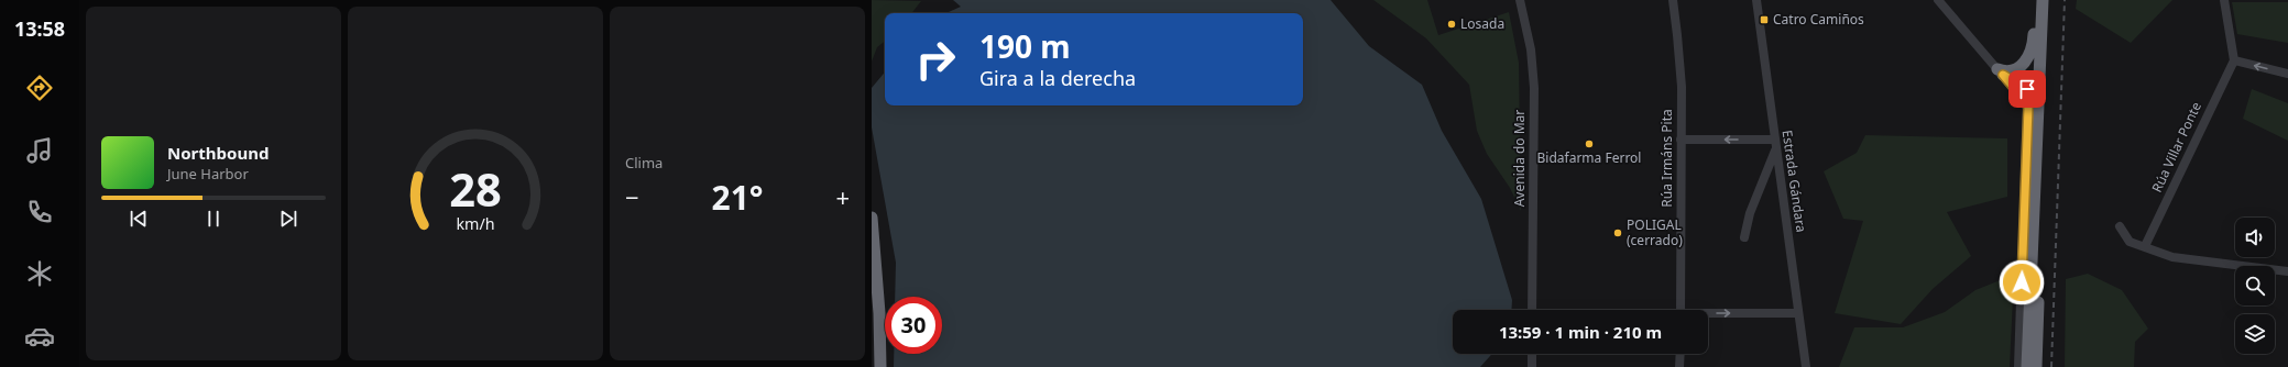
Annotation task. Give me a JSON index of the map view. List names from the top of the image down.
{
  "streets": {
    "street": [
      "Rúa Villar Ponte",
      "Avenida do Mar",
      "Rúa Irmáns Pita",
      "Estrada Gándara"
    ]
  },
  "places": {
    "transit": ["Catro Camiños"],
    "other": ["Losada", "Bidafarma Ferrol", "POLIGAL (cerrado)"]
  },
  "page": {
    "tabs": "13:58",
    "tile": "Clima",
    "turn": ["190 m", "Gira a la derecha"],
    "song": ["Northbound", "June Harbor"],
    "heat": ["−", "21°", "+"],
    "limit": "30",
    "trip": "13:59 · 1 min · 210 m",
    "gauge": ["28", "km/h"]
  }
}
